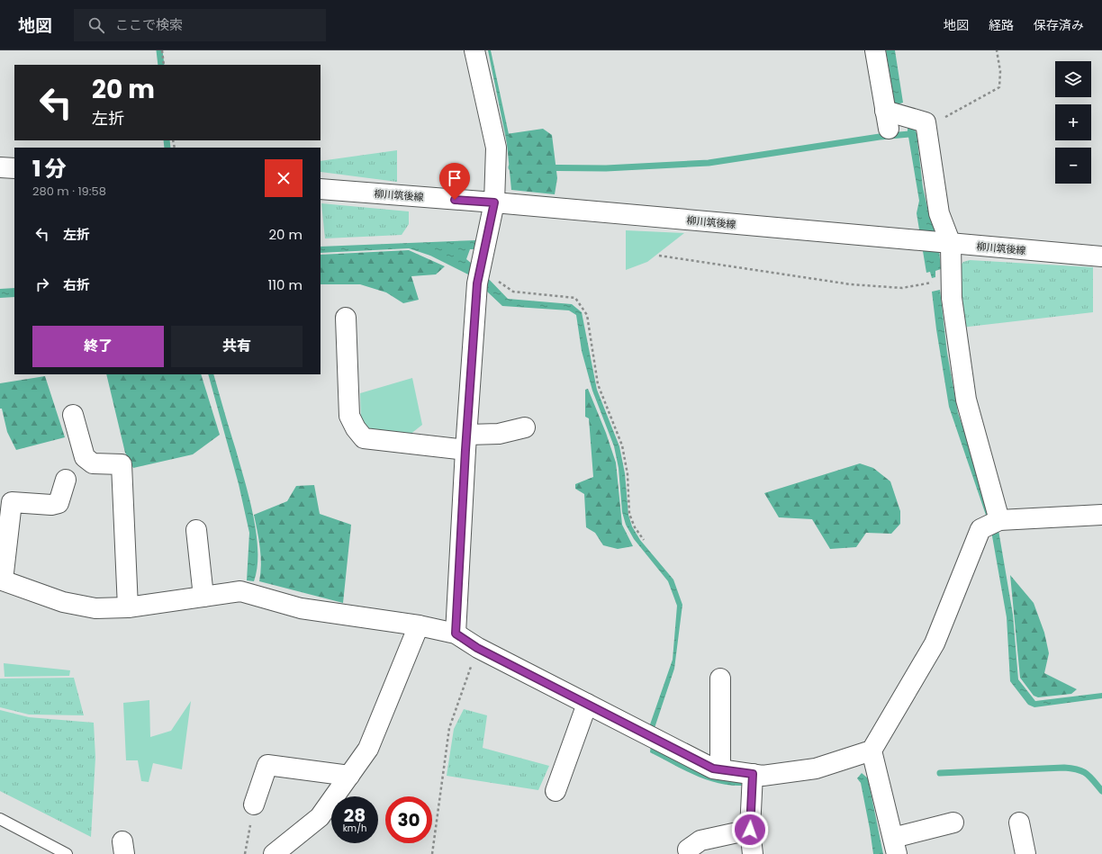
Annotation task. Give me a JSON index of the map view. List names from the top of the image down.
{
  "streets": {
    "street": ["柳川筑後線"]
  },
  "page": {
    "header": "地図",
    "search": "ここで検索",
    "nav": ["地図", "経路", "保存済み"],
    "map_buttons": ["+", "−"],
    "turn": ["20 m", "左折"],
    "heading": ["1 分", "280 m · 19:58"],
    "list": [
      {
        "name": "左折",
        "value": "20 m"
      },
      {
        "name": "右折",
        "value": "110 m"
      }
    ],
    "buttons": ["終了", "共有"],
    "speed": "28 km/h",
    "limit": "30"
  }
}
